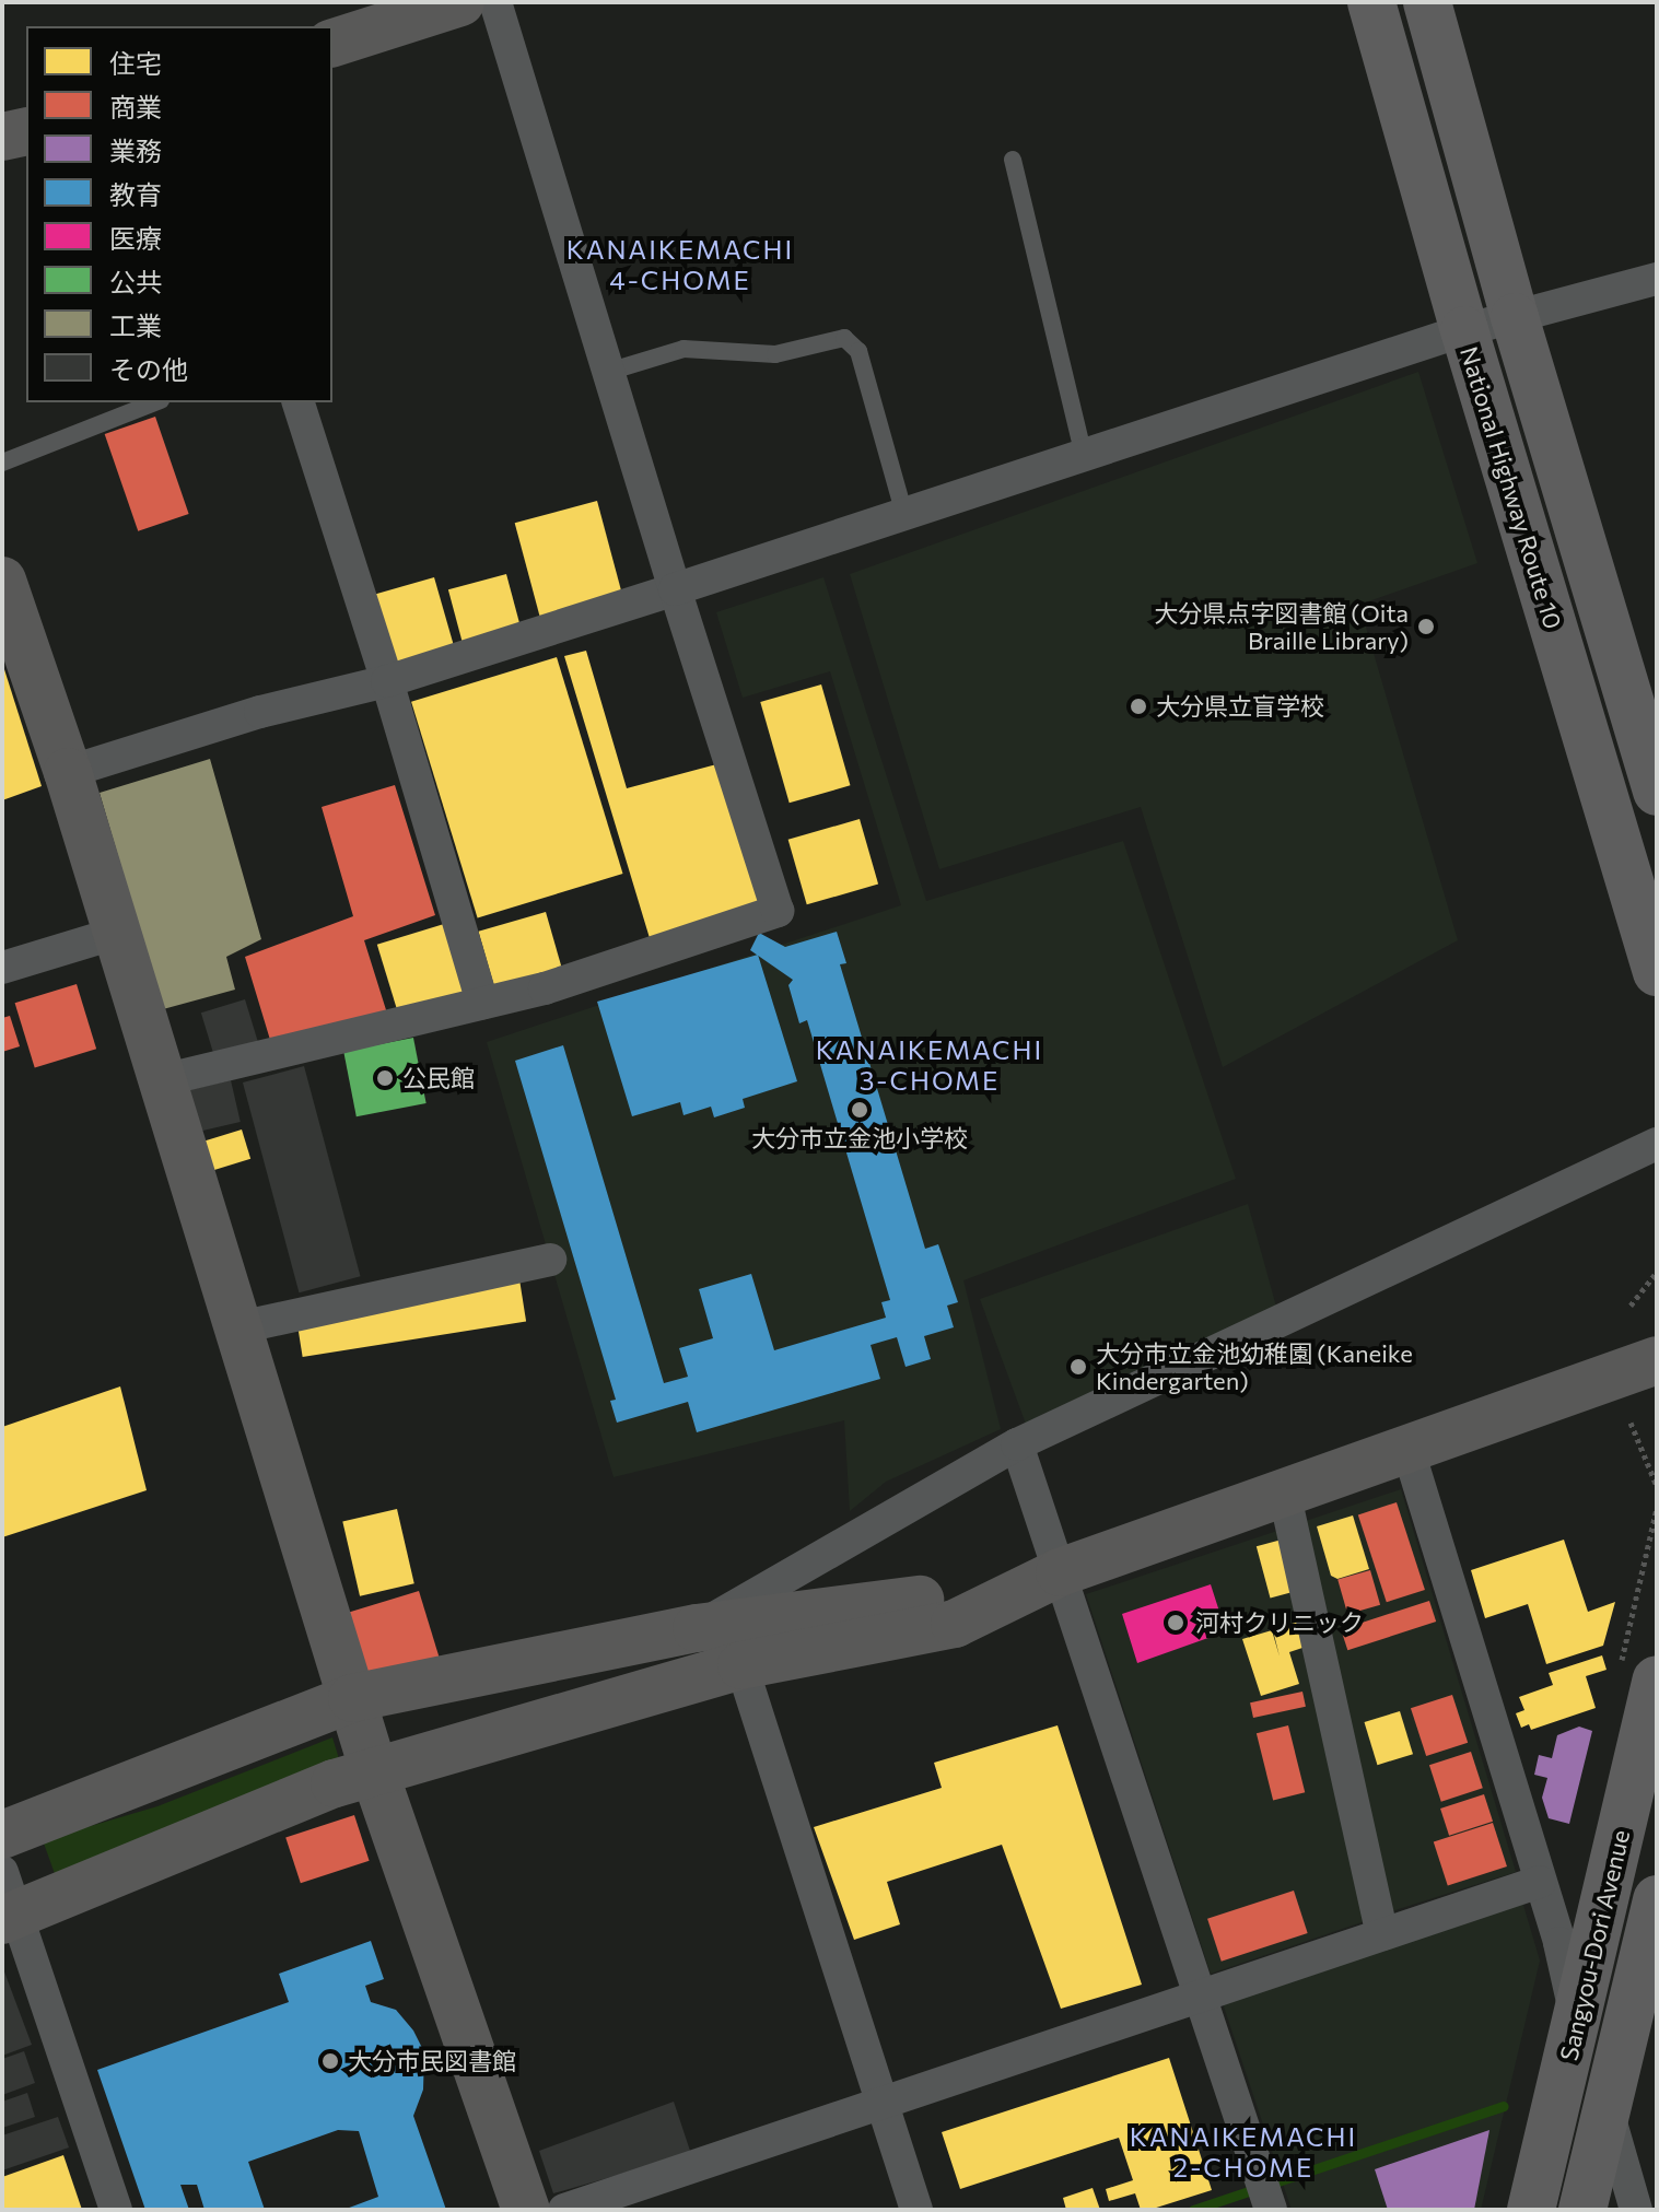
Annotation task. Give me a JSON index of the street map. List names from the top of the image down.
{
  "streets": {
    "highway": ["National Highway Route 10", "Sangyou-Dori Avenue"]
  },
  "districts": ["KANAIKEMACHI 4-CHOME", "KANAIKEMACHI 3-CHOME", "KANAIKEMACHI 2-CHOME"],
  "places": [
    "大分県点字図書館 (Oita Braille Library)",
    "大分県立盲学校",
    "公民館",
    "大分市立金池小学校",
    "大分市立金池幼稚園 (Kaneike Kindergarten)",
    "河村クリニック",
    "大分市民図書館"
  ],
  "legend": [
    "住宅",
    "商業",
    "業務",
    "教育",
    "医療",
    "公共",
    "工業",
    "その他"
  ]
}
